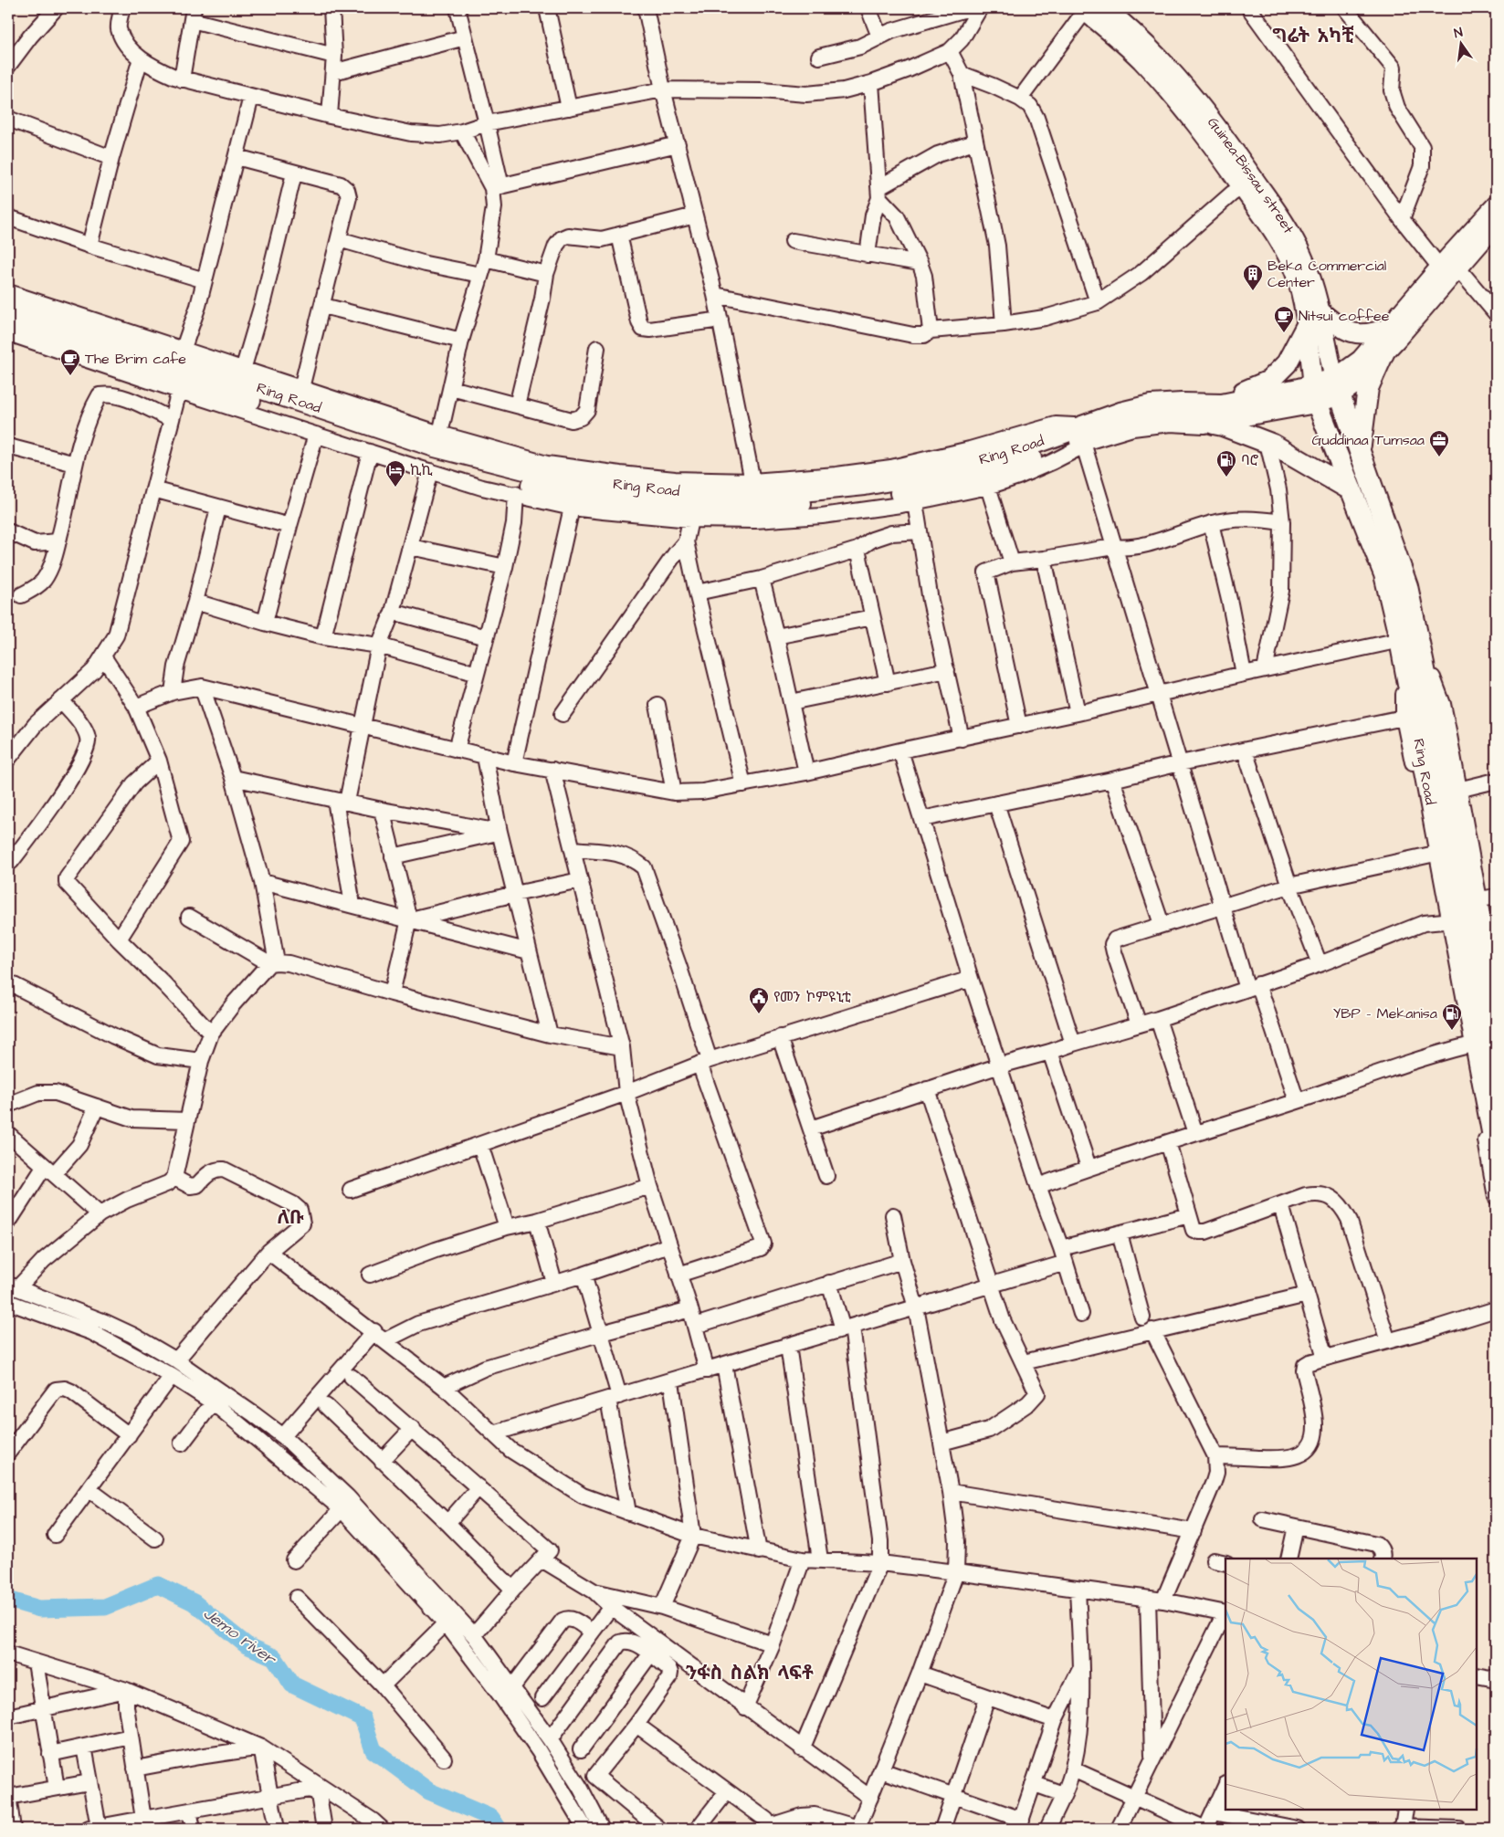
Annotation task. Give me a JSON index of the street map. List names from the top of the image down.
{
  "streets": {
    "highway": ["Ring Road"],
    "main road": ["Guinea-Bissau street"]
  },
  "crossings": [
    ["Guinea-Bissau street", "Ring Road"]
  ],
  "districts": ["ግሬት አካቺ", "ለቡ", "ንፋስ ስልክ ላፍቶ"],
  "water": ["Jemo river"],
  "places": {
    "building": ["Beka Commercial Center"],
    "cafe": ["Nitsui coffee", "The Brim cafe"],
    "office": ["Guddinaa Tumsaa"],
    "fuel station": ["ባሮ", "YBP - Mekanisa"],
    "hotel": ["ኪኪ"],
    "public building": ["የመን ኮምዩኒቲ"]
  },
  "north": "top"
}
